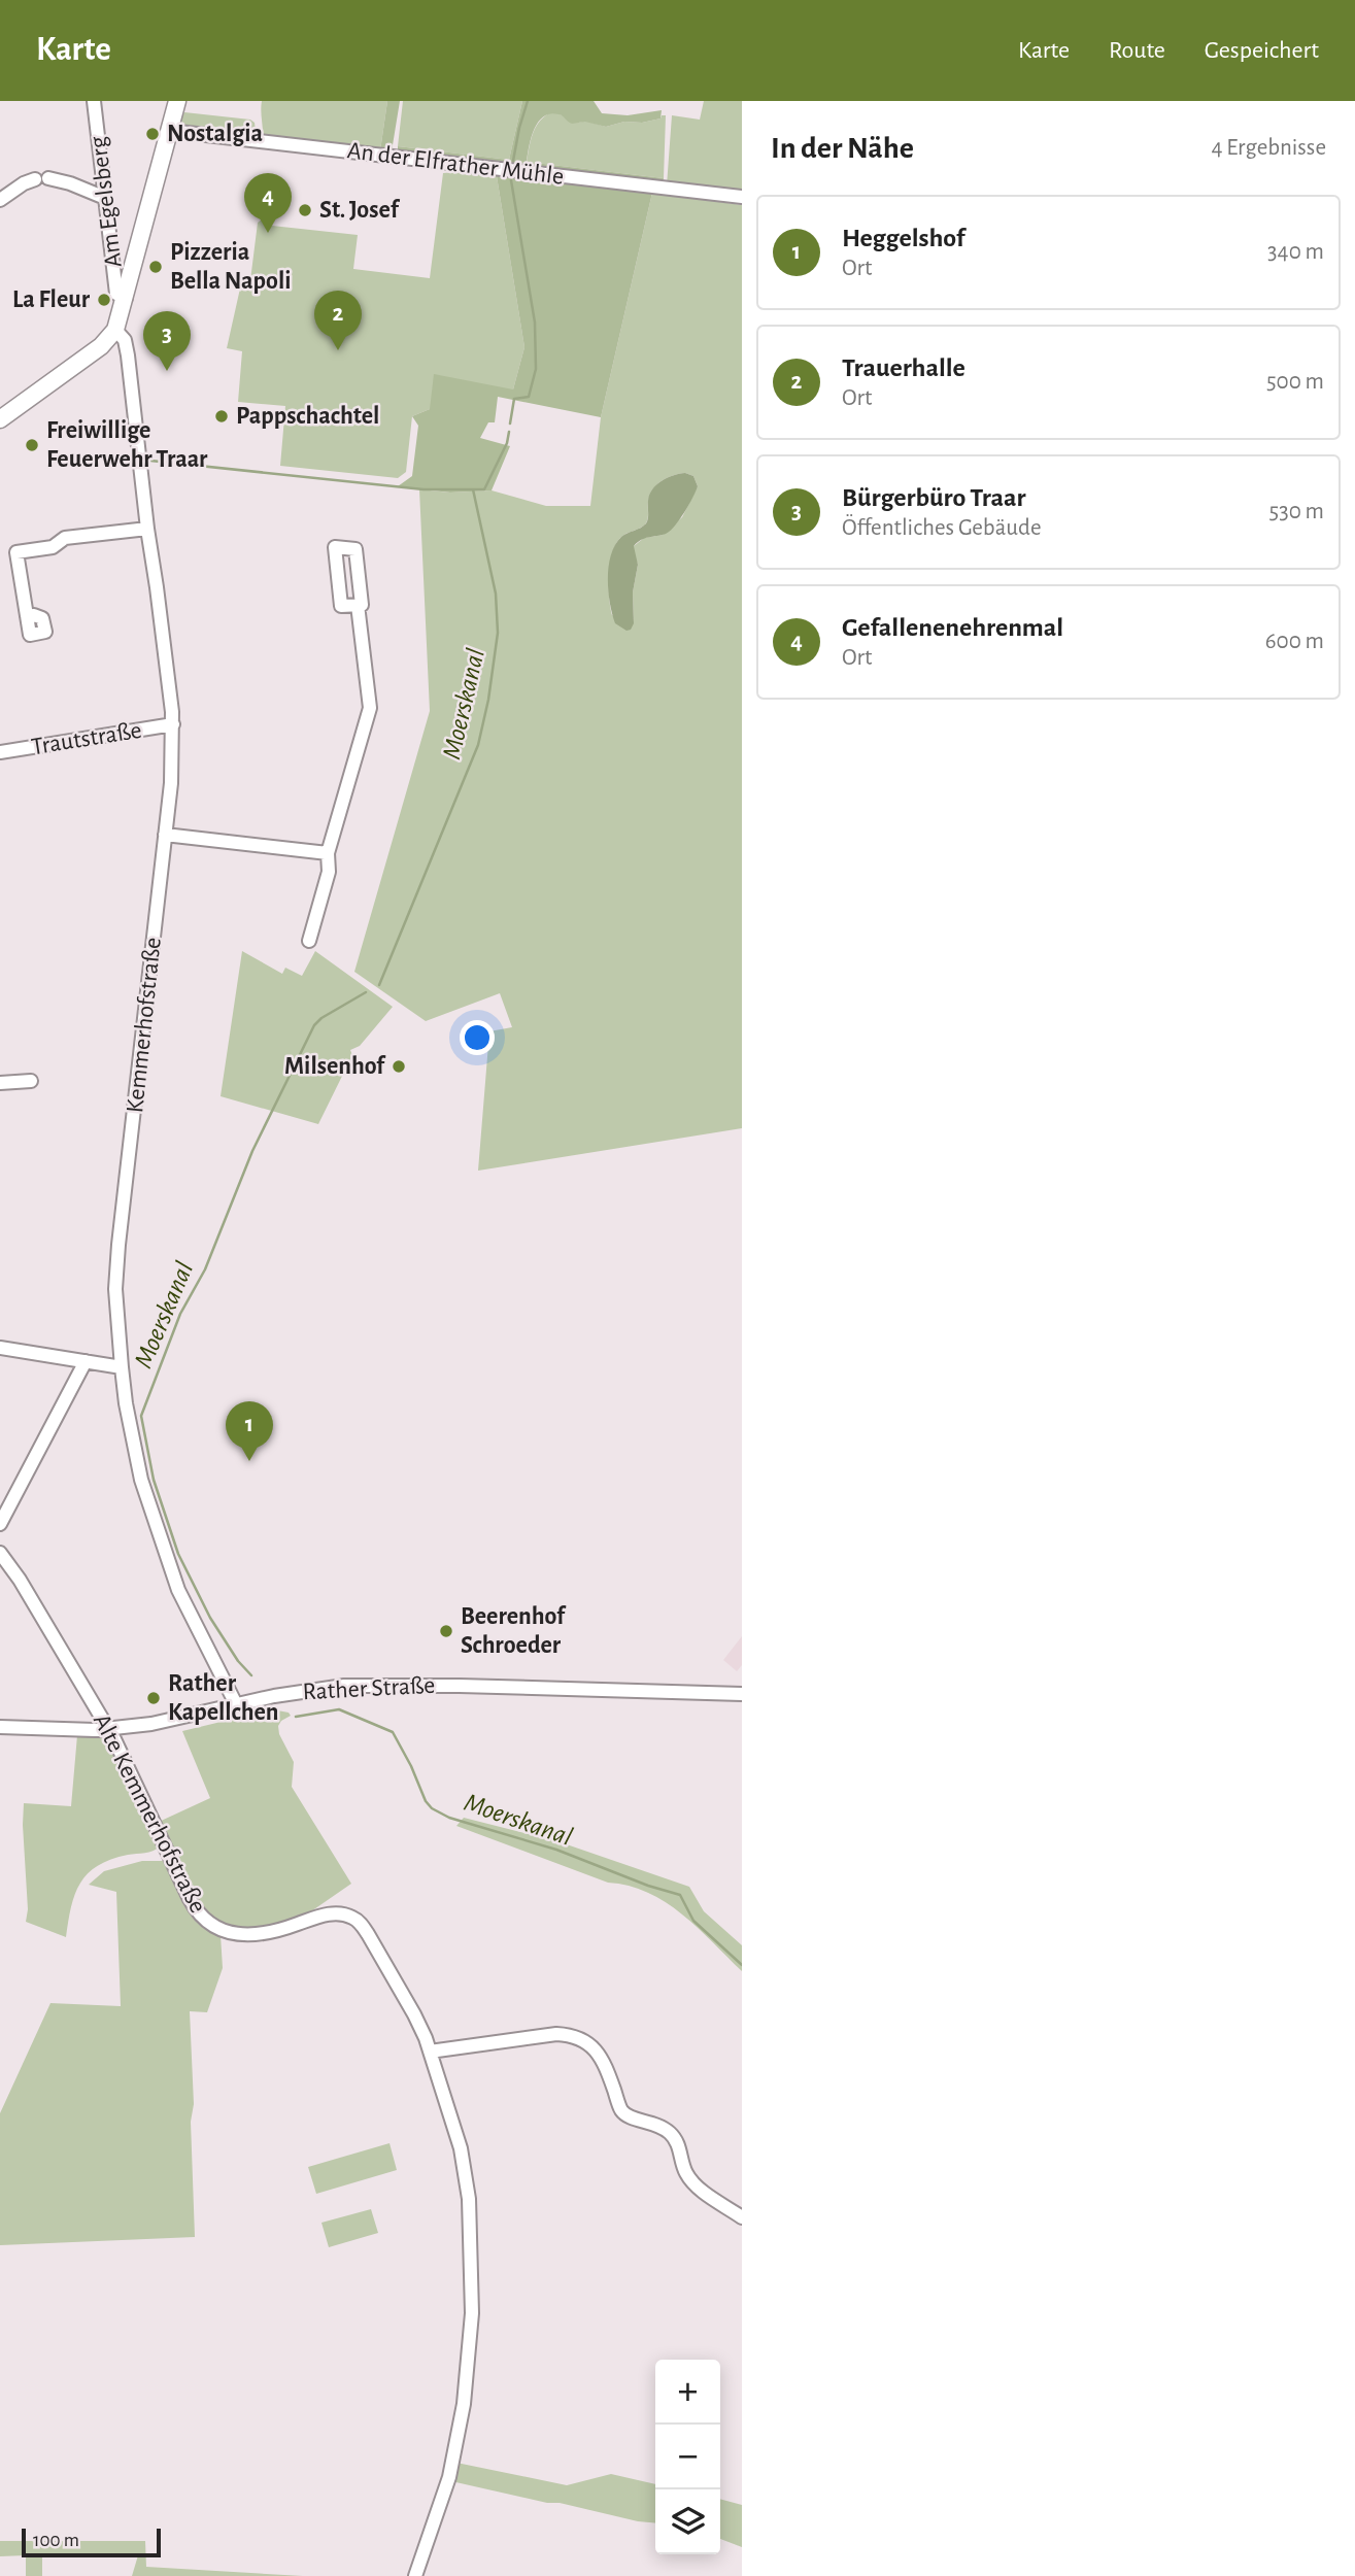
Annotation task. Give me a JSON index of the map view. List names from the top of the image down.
{
  "streets": {
    "street": [
      "An der Elfrather Mühle",
      "Am Egelsberg",
      "Trautstraße",
      "Kemmerhofstraße",
      "Rather Straße",
      "Alte Kemmerhofstraße"
    ]
  },
  "crossings": [
    ["Trautstraße", "Kemmerhofstraße"],
    ["Kemmerhofstraße", "Rather Straße"],
    ["Rather Straße", "Alte Kemmerhofstraße"]
  ],
  "water": ["Moerskanal"],
  "places": [
    "Nostalgia",
    "St. Josef",
    "Pizzeria Bella Napoli",
    "La Fleur",
    "Pappschachtel",
    "Freiwillige Feuerwehr Traar",
    "Milsenhof",
    "Beerenhof Schroeder",
    "Rather Kapellchen"
  ],
  "scale_bar": "100 m",
  "page": {
    "header": "Karte",
    "nav": ["Karte", "Route", "Gespeichert"],
    "heading": ["In der Nähe", "4 Ergebnisse"],
    "pins": [
      "4",
      "2",
      "3",
      "1"
    ],
    "list": [
      {
        "mark": "1",
        "name": "Heggelshof",
        "note": "Ort",
        "value": "340 m"
      },
      {
        "mark": "2",
        "name": "Trauerhalle",
        "note": "Ort",
        "value": "500 m"
      },
      {
        "mark": "3",
        "name": "Bürgerbüro Traar",
        "note": "Öffentliches Gebäude",
        "value": "530 m"
      },
      {
        "mark": "4",
        "name": "Gefallenenehrenmal",
        "note": "Ort",
        "value": "600 m"
      }
    ],
    "map_buttons": ["+", "−"],
    "scale": "100 m"
  }
}
